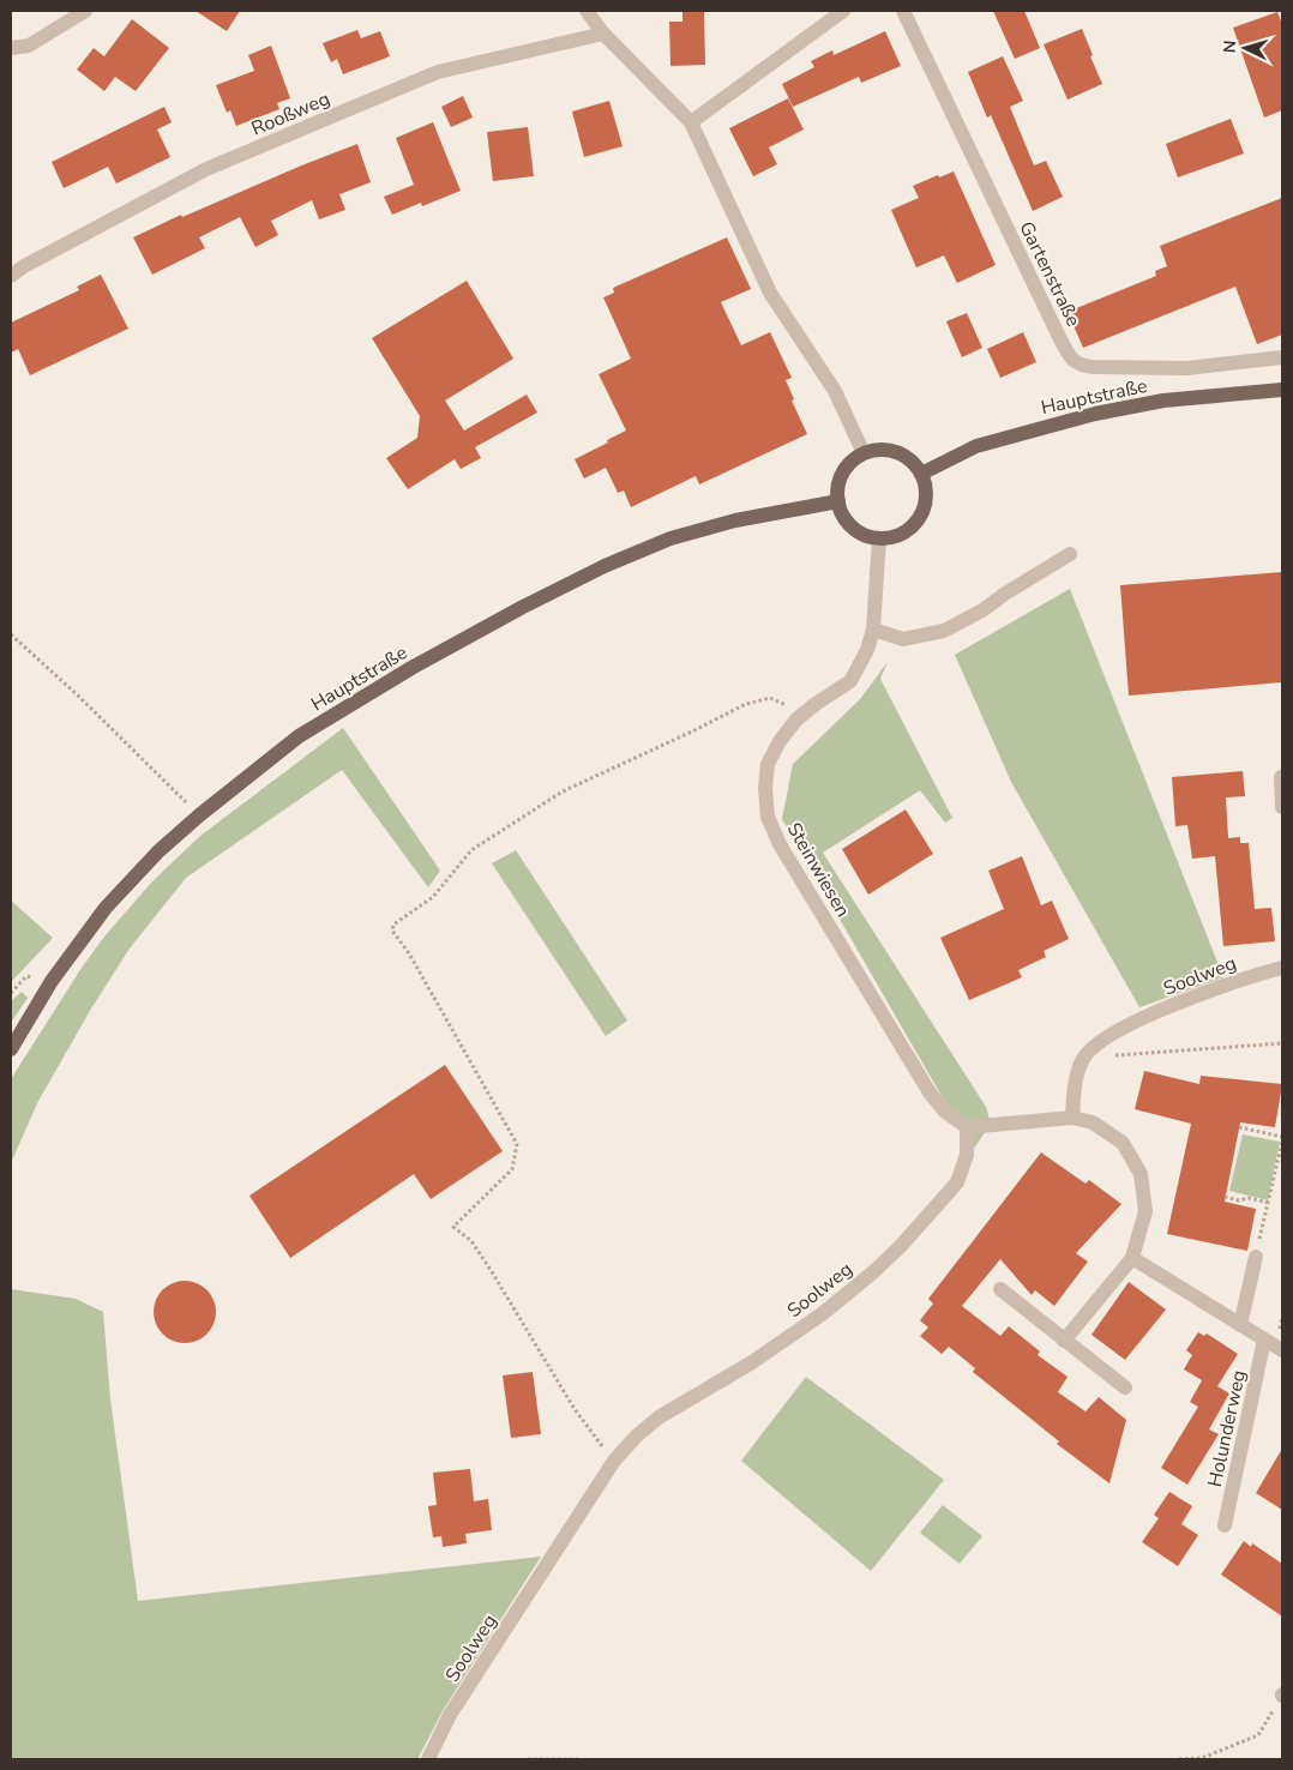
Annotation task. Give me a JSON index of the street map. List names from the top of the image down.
{
  "streets": {
    "main road": ["Hauptstraße"],
    "street": [
      "Rooßweg",
      "Gartenstraße",
      "Steinwiesen",
      "Soolweg",
      "Holunderweg"
    ]
  },
  "crossings": [
    ["Hauptstraße", "Steinwiesen"],
    ["Steinwiesen", "Soolweg"]
  ],
  "north": "left"
}
